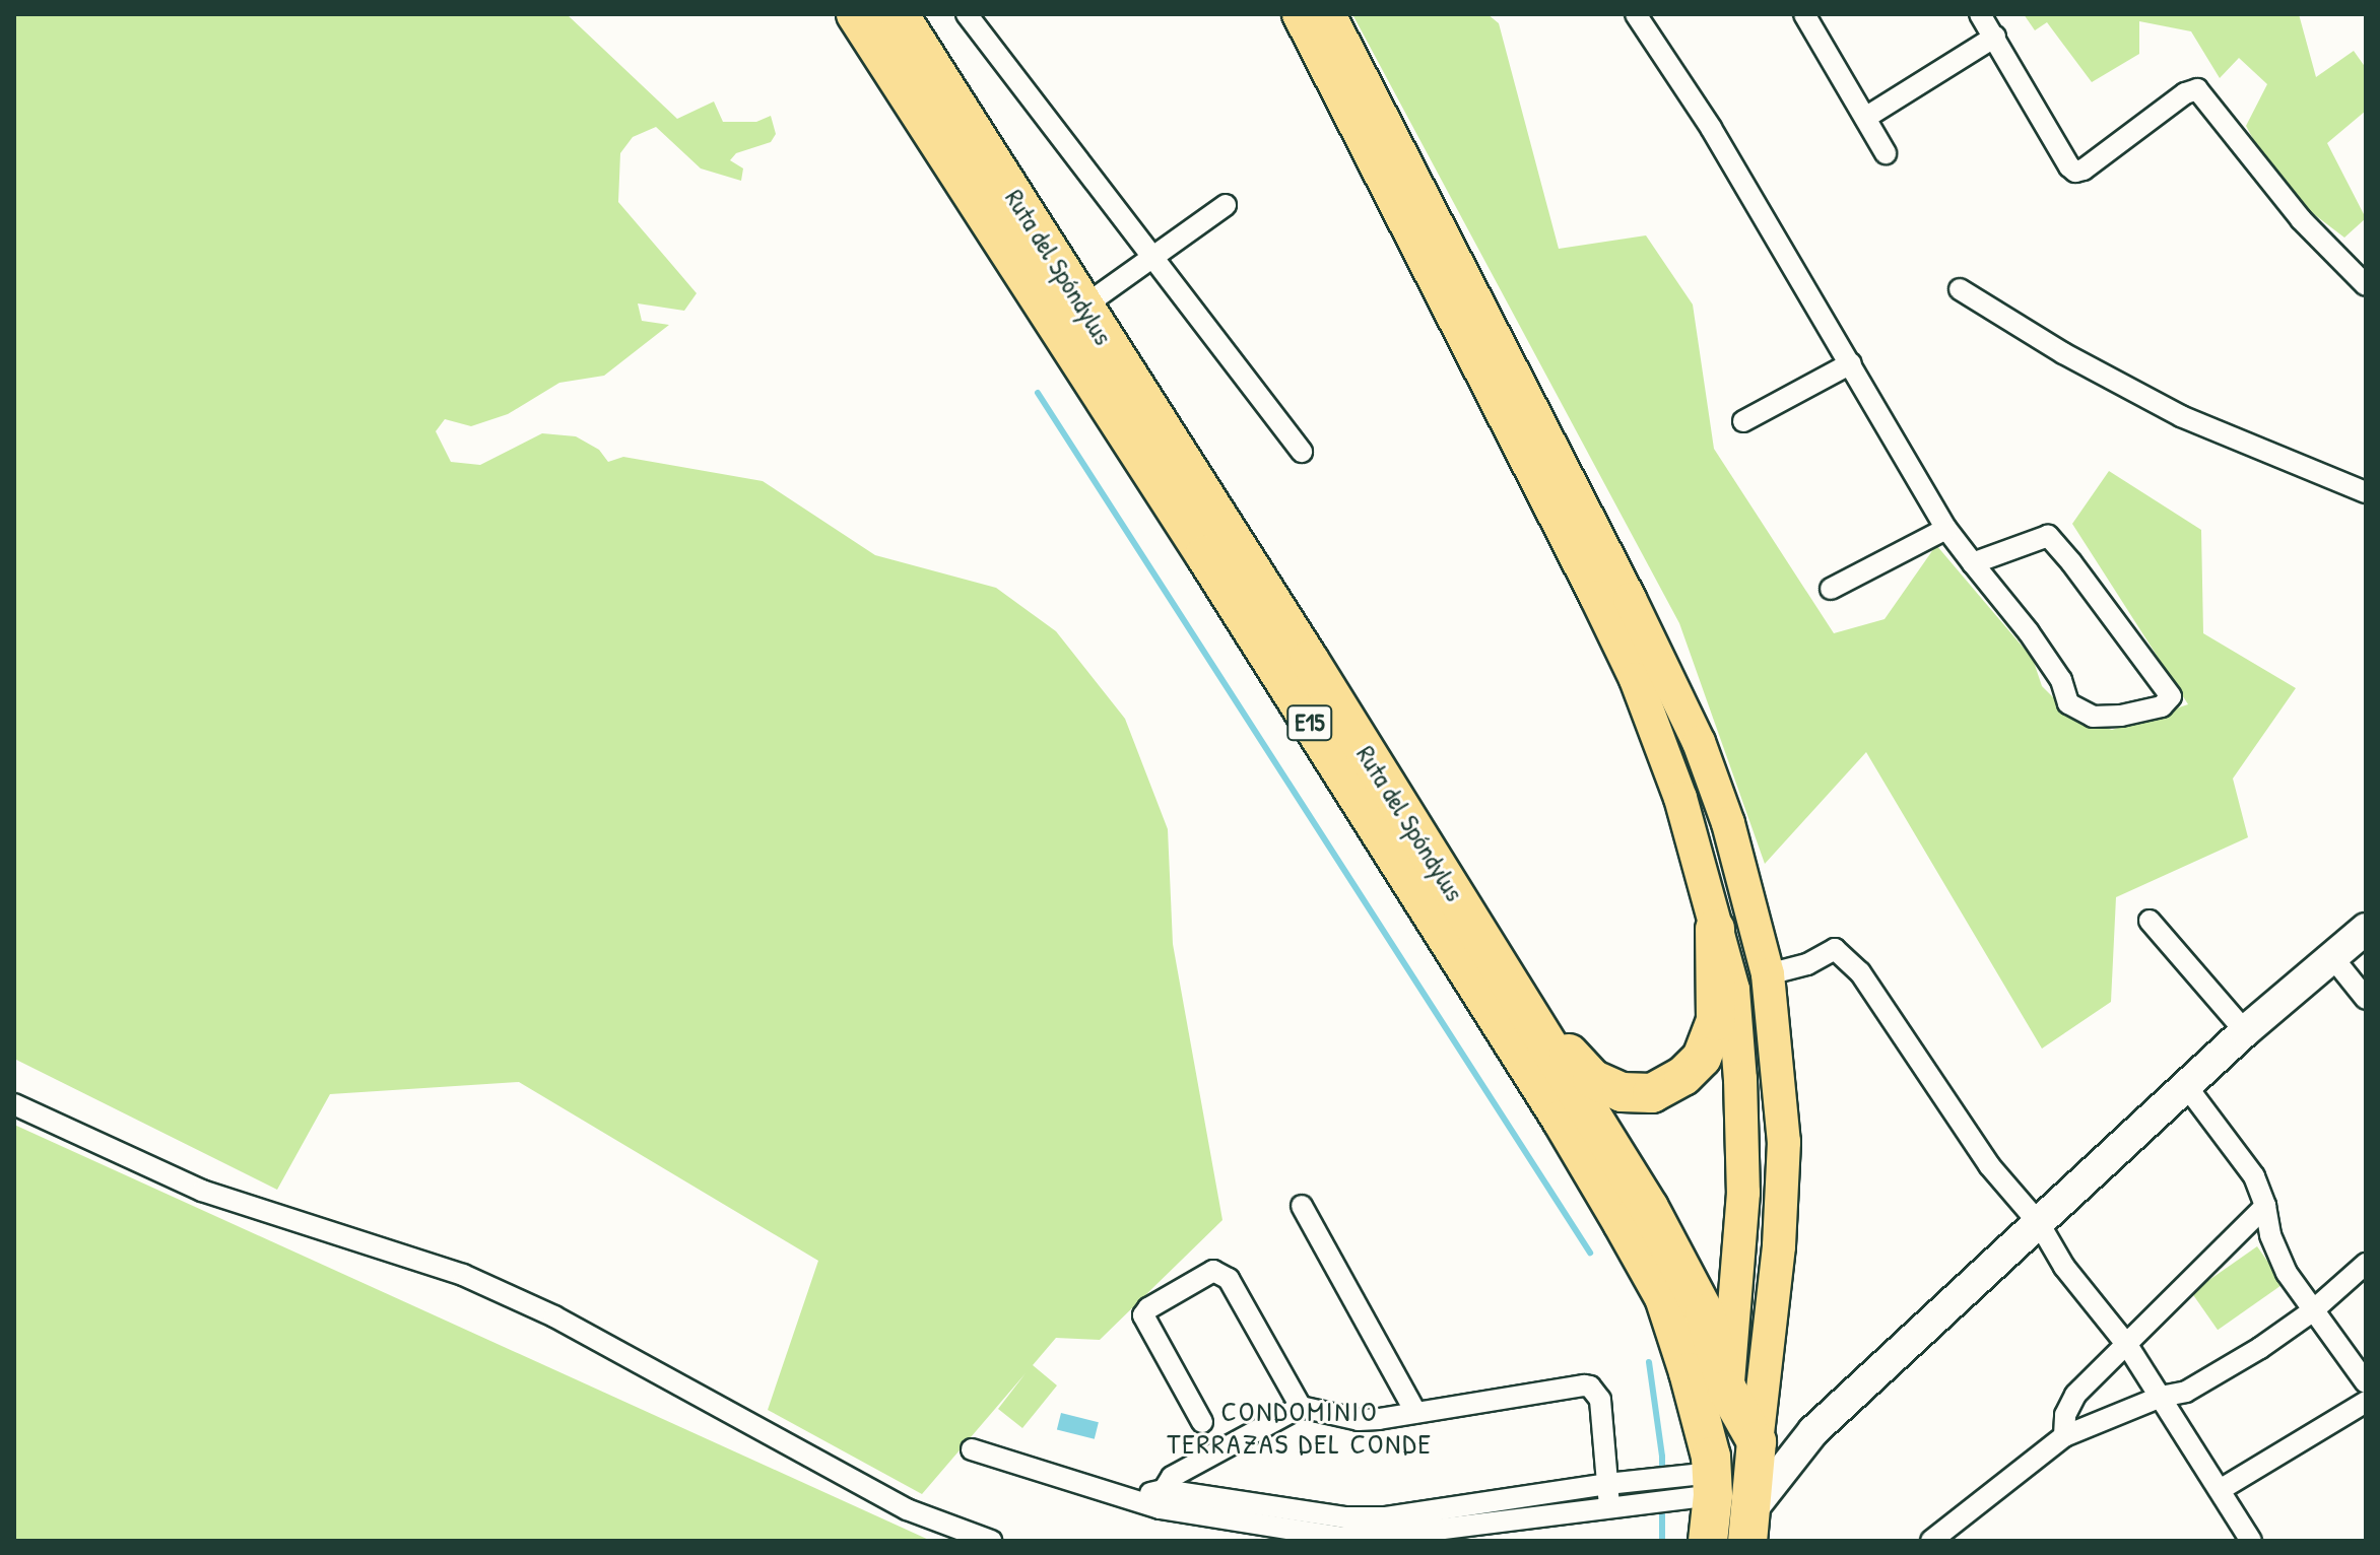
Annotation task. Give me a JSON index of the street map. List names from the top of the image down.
{
  "streets": {
    "highway": ["Ruta del Spóndylus", "E15"]
  },
  "districts": ["CONDOMINIO TERRAZAS DEL CONDE"]
}
